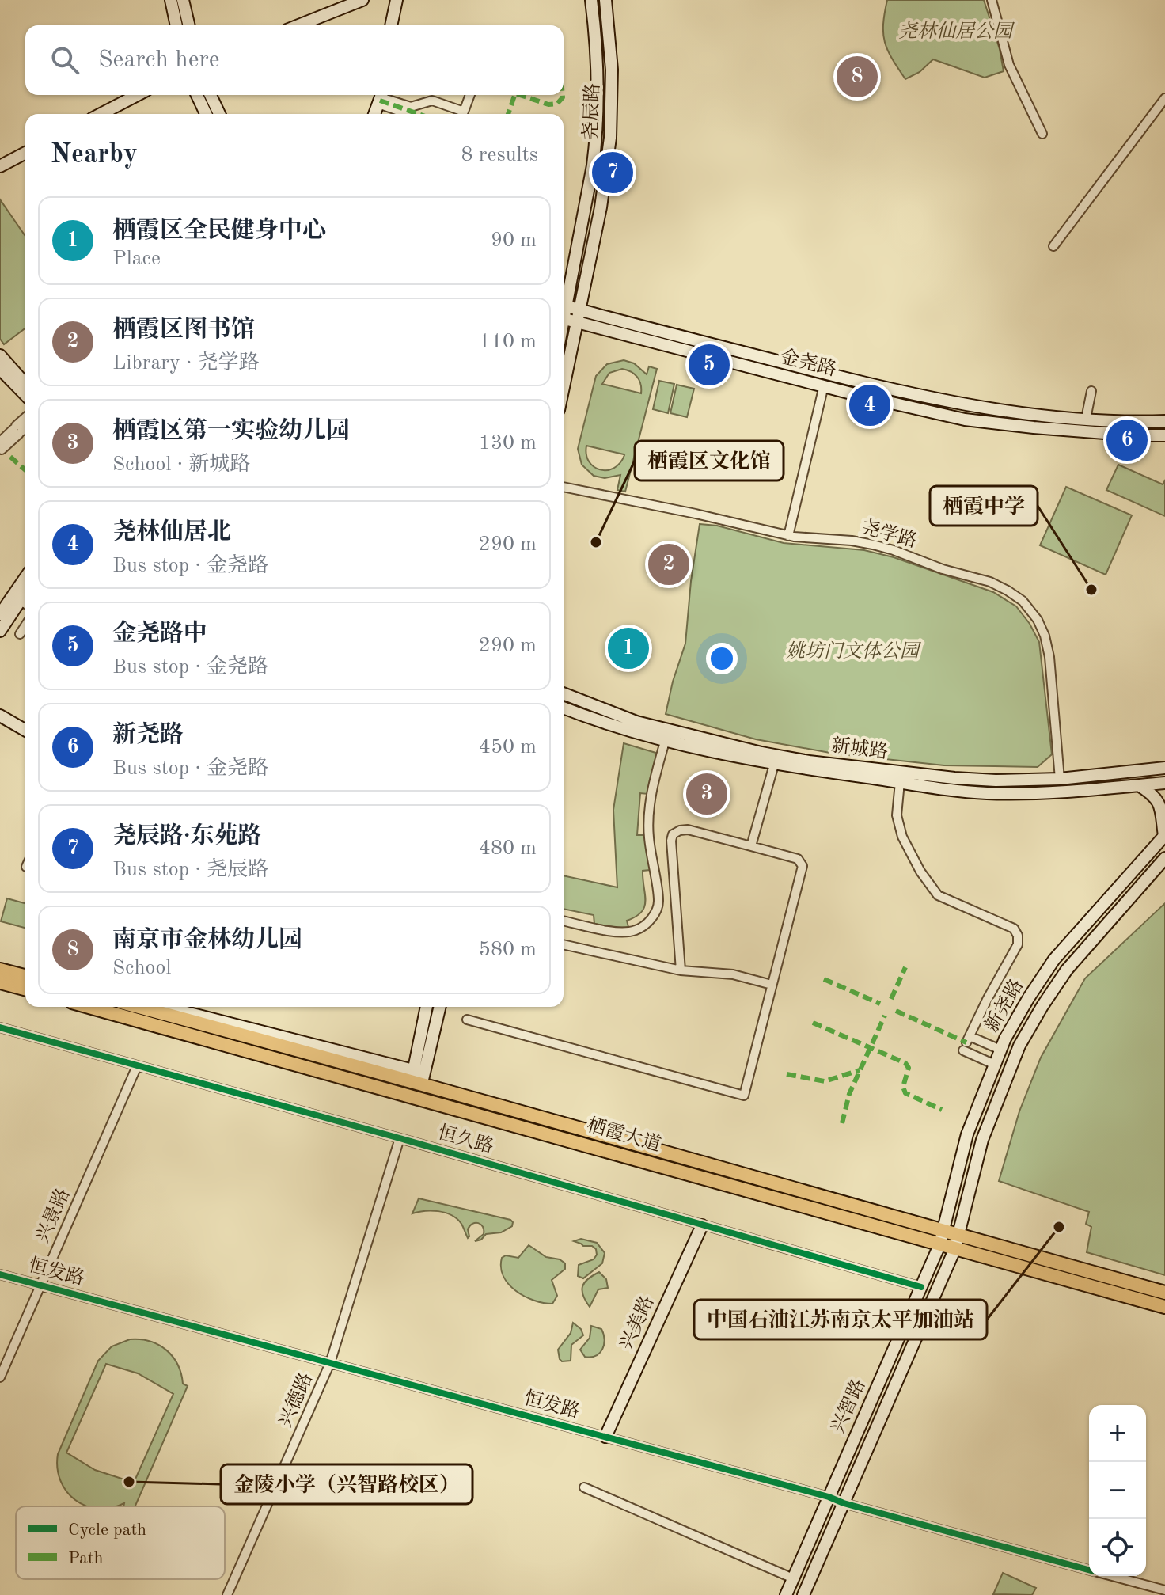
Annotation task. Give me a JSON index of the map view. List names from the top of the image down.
{
  "streets": {
    "main road": [
      "尧辰路",
      "金尧路",
      "新城路",
      "新尧路",
      "栖霞大道",
      "兴美路",
      "兴智路"
    ],
    "street": [
      "尧学路",
      "恒久路",
      "兴景路",
      "恒发路",
      "兴德路"
    ]
  },
  "crossings": [
    ["尧辰路", "金尧路"],
    ["尧学路", "新城路"],
    ["新尧路", "栖霞大道"],
    ["新尧路", "兴智路"],
    ["栖霞大道", "兴智路"],
    ["恒久路", "兴景路"],
    ["恒久路", "兴美路"],
    ["恒久路", "兴德路"],
    ["恒久路", "兴智路"],
    ["兴景路", "恒发路"],
    ["恒发路", "兴美路"],
    ["恒发路", "兴德路"],
    ["恒发路", "兴智路"]
  ],
  "parks": ["尧林仙居公园", "姚坊门文体公园"],
  "places": [
    "栖霞区文化馆",
    "栖霞中学",
    "中国石油江苏南京太平加油站",
    "金陵小学（兴智路校区）"
  ],
  "legend": ["Cycle path", "Path"],
  "page": {
    "search": "Search here",
    "pins": [
      "8",
      "7",
      "5",
      "4",
      "6",
      "2",
      "1",
      "3"
    ],
    "heading": ["Nearby", "8 results"],
    "list": [
      {
        "mark": "1",
        "name": "栖霞区全民健身中心",
        "note": "Place",
        "value": "90 m"
      },
      {
        "mark": "2",
        "name": "栖霞区图书馆",
        "note": "Library · 尧学路",
        "value": "110 m"
      },
      {
        "mark": "3",
        "name": "栖霞区第一实验幼儿园",
        "note": "School · 新城路",
        "value": "130 m"
      },
      {
        "mark": "4",
        "name": "尧林仙居北",
        "note": "Bus stop · 金尧路",
        "value": "290 m"
      },
      {
        "mark": "5",
        "name": "金尧路中",
        "note": "Bus stop · 金尧路",
        "value": "290 m"
      },
      {
        "mark": "6",
        "name": "新尧路",
        "note": "Bus stop · 金尧路",
        "value": "450 m"
      },
      {
        "mark": "7",
        "name": "尧辰路·东苑路",
        "note": "Bus stop · 尧辰路",
        "value": "480 m"
      },
      {
        "mark": "8",
        "name": "南京市金林幼儿园",
        "note": "School",
        "value": "580 m"
      }
    ],
    "map_buttons": ["+", "−"]
  }
}
